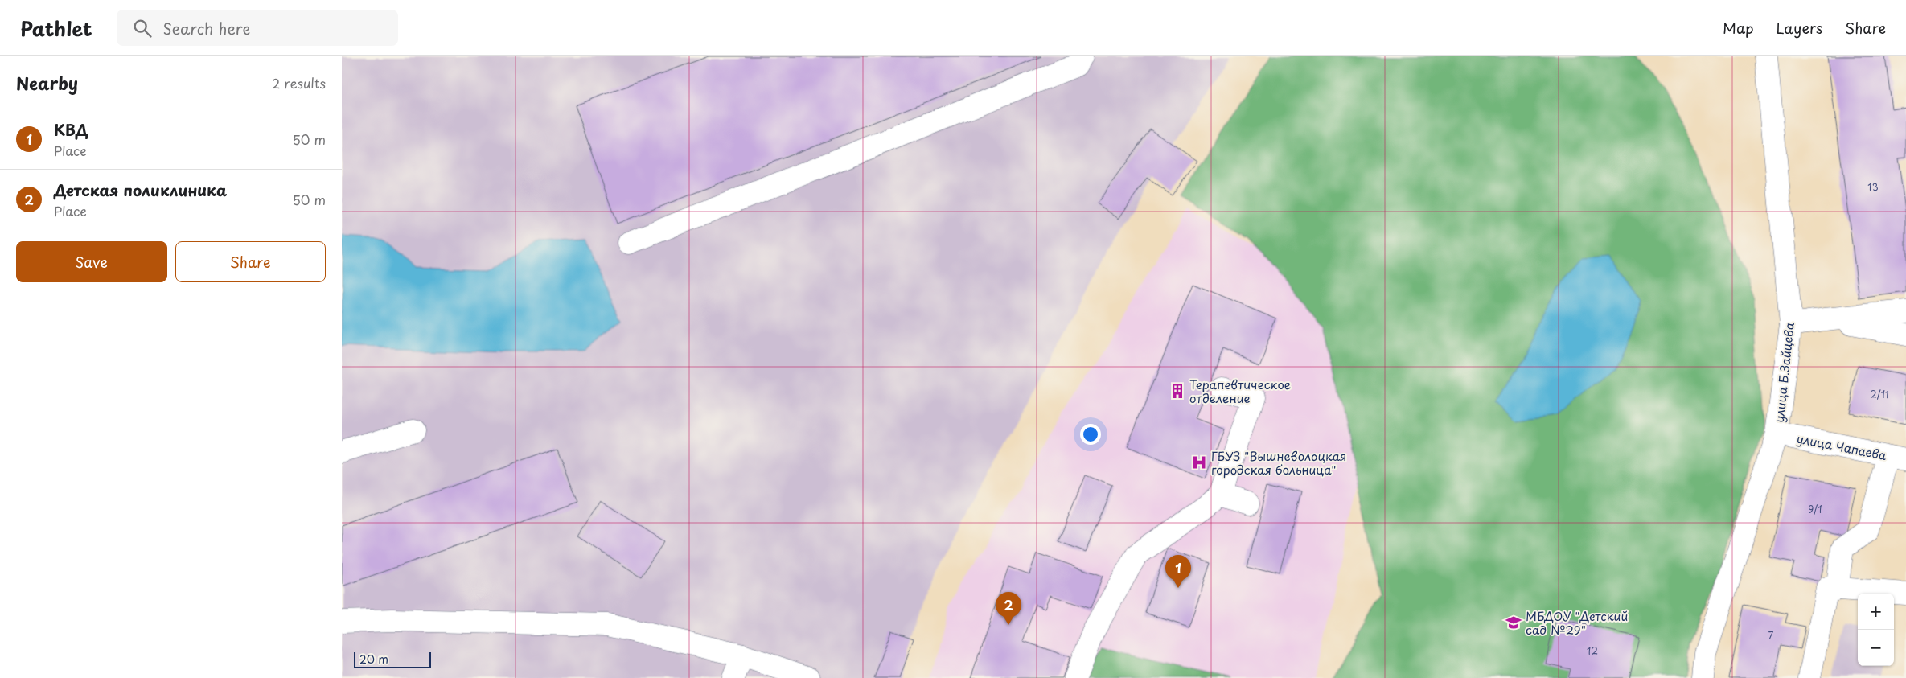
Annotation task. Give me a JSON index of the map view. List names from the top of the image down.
{
  "streets": {
    "street": ["улица Б.Зайцева", "улица Чапаева"]
  },
  "crossings": [
    ["улица Б.Зайцева", "улица Чапаева"]
  ],
  "places": {
    "building": ["Терапевтическое отделение"],
    "hospital": ["ГБУЗ \"Вышневолоцкая городская больница\""],
    "school or university": ["МБДОУ \"Детский сад №29\""]
  },
  "house_numbers": [
    "13",
    "2/11",
    "9/1",
    "7",
    "12"
  ],
  "scale_bar": "20 m",
  "page": {
    "header": "Pathlet",
    "search": "Search here",
    "nav": ["Map", "Layers", "Share"],
    "heading": ["Nearby", "2 results"],
    "list": [
      {
        "mark": "1",
        "name": "КВД",
        "note": "Place",
        "value": "50 m"
      },
      {
        "mark": "2",
        "name": "Детская поликлиника",
        "note": "Place",
        "value": "50 m"
      }
    ],
    "buttons": ["Save", "Share"],
    "pins": ["1", "2"],
    "map_buttons": ["+", "−"],
    "scale": "20 m"
  }
}
